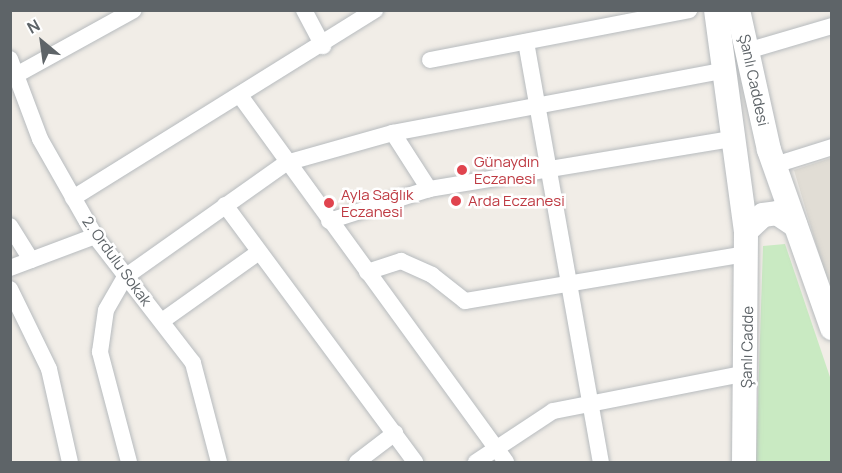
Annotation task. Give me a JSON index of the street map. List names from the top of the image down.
{
  "streets": {
    "main road": ["Şanlı Caddesi", "Şanlı Cadde"],
    "street": ["2. Ordulu Sokak"]
  },
  "places": ["Günaydın Eczanesi", "Arda Eczanesi", "Ayla Sağlık Eczanesi"],
  "north": "top left"
}
